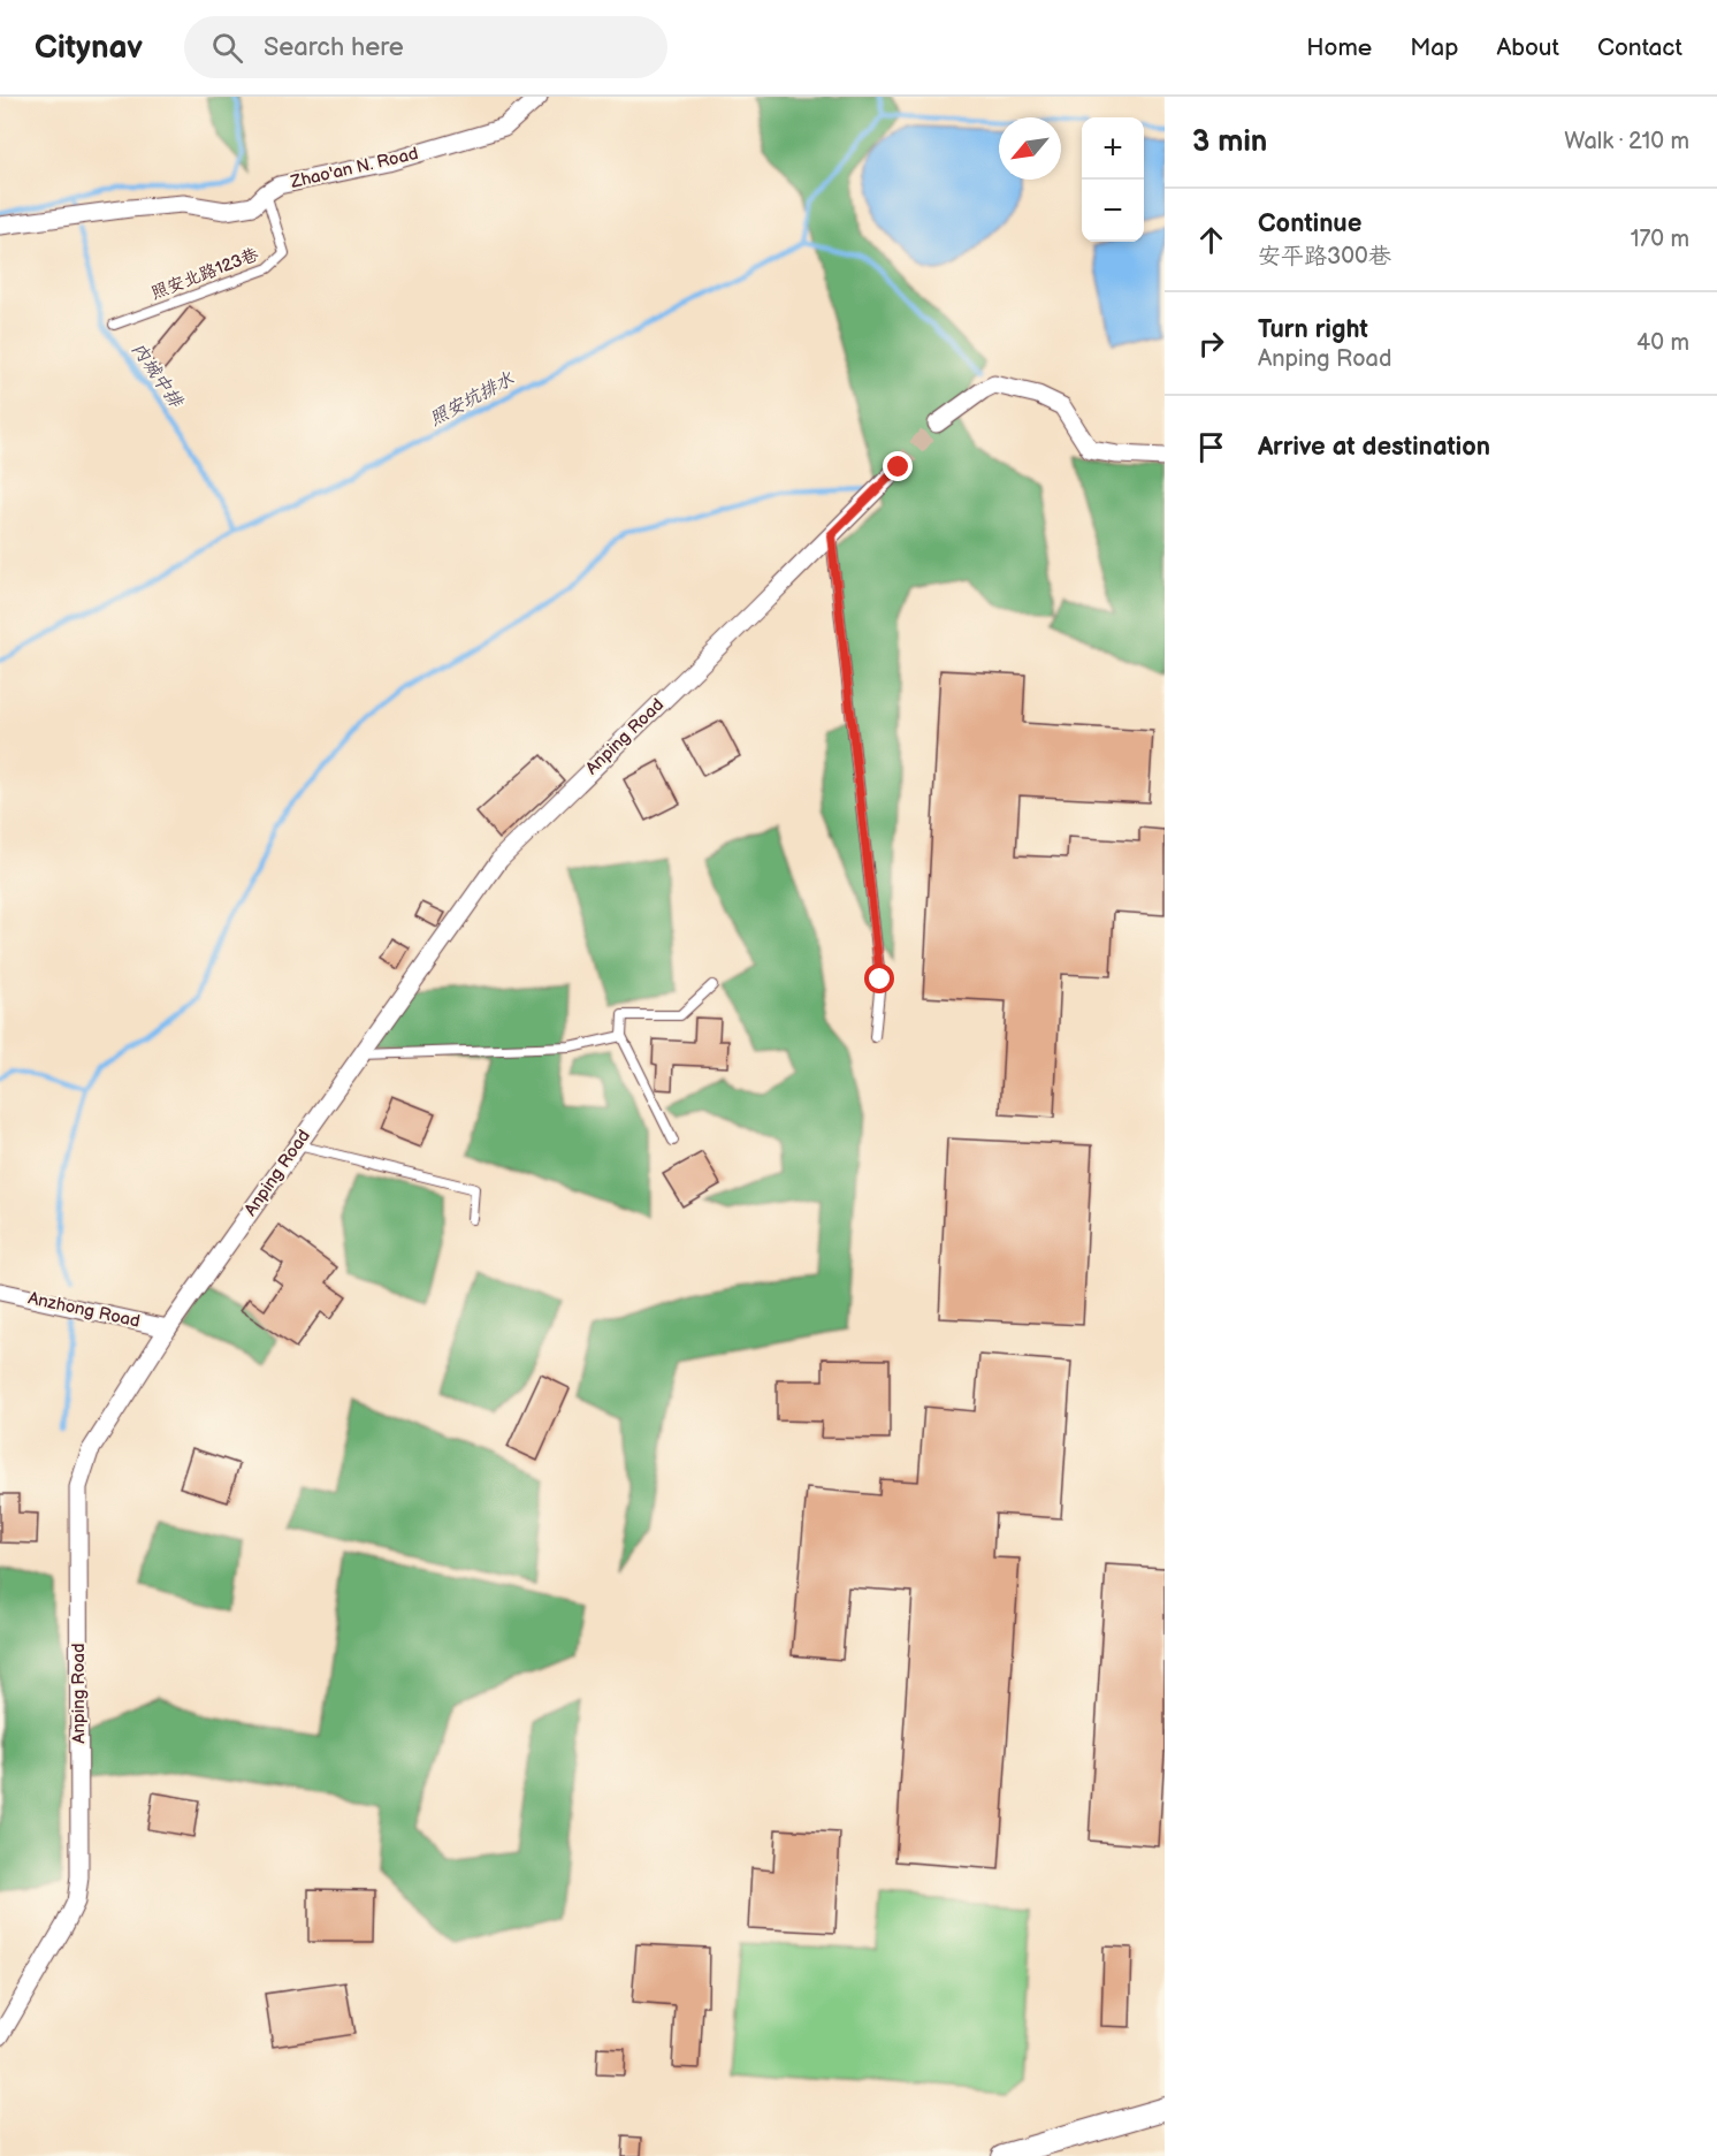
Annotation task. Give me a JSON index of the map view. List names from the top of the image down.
{
  "streets": {
    "street": ["Zhao'an N. Road", "Anping Road", "Anzhong Road"],
    "lane": ["照安北路123巷"]
  },
  "crossings": [
    ["Zhao'an N. Road", "照安北路123巷"],
    ["Anping Road", "Anzhong Road"]
  ],
  "water": ["內城中排", "照安坑排水"],
  "north": "bottom left",
  "page": {
    "header": "Citynav",
    "search": "Search here",
    "nav": [
      "Home",
      "Map",
      "About",
      "Contact"
    ],
    "heading": ["3 min", "Walk · 210 m"],
    "map_buttons": ["+", "−"],
    "list": [
      ["Continue", "安平路300巷", "170 m"],
      ["Turn right", "Anping Road", "40 m"],
      "Arrive at destination"
    ]
  }
}
